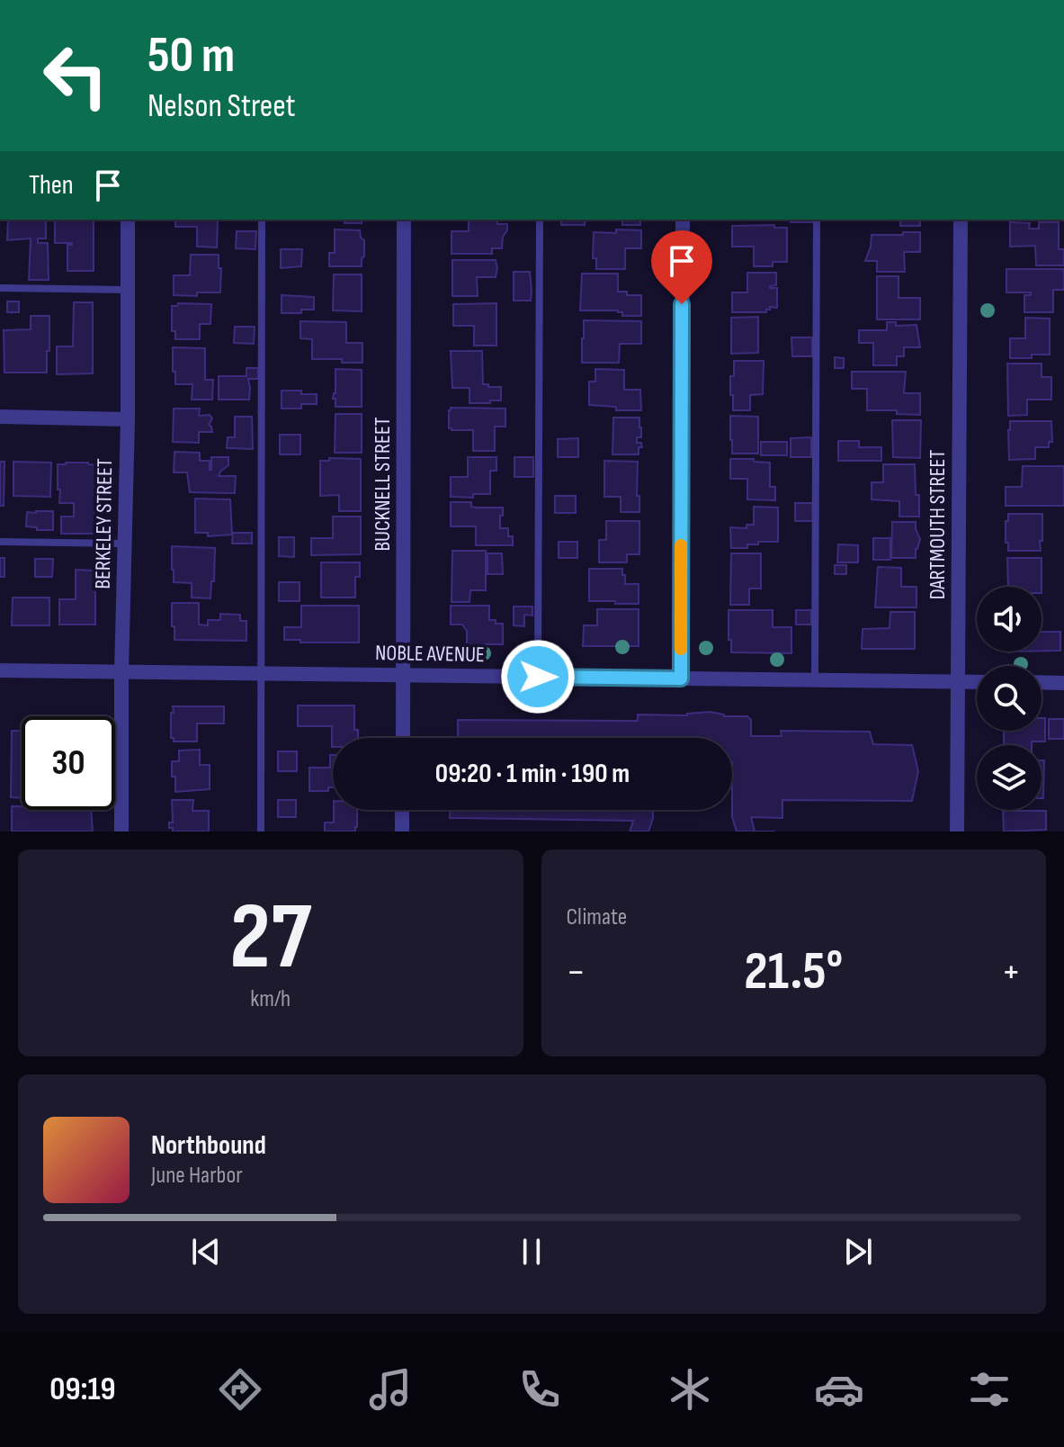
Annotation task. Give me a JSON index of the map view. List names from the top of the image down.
{
  "streets": {
    "street": [
      "BUCKNELL STREET",
      "BERKELEY STREET",
      "DARTMOUTH STREET",
      "NOBLE AVENUE"
    ]
  },
  "crossings": [
    ["BUCKNELL STREET", "NOBLE AVENUE"],
    ["BERKELEY STREET", "NOBLE AVENUE"],
    ["DARTMOUTH STREET", "NOBLE AVENUE"]
  ],
  "page": {
    "turn": ["50 m", "Nelson Street"],
    "then": "Then",
    "limit": "30",
    "trip": "09:20 · 1 min · 190 m",
    "tile": [
      ["27", "km/h"],
      "Climate"
    ],
    "heat": ["−", "21.5°", "+"],
    "song": ["Northbound", "June Harbor"],
    "tabs": "09:19"
  }
}
